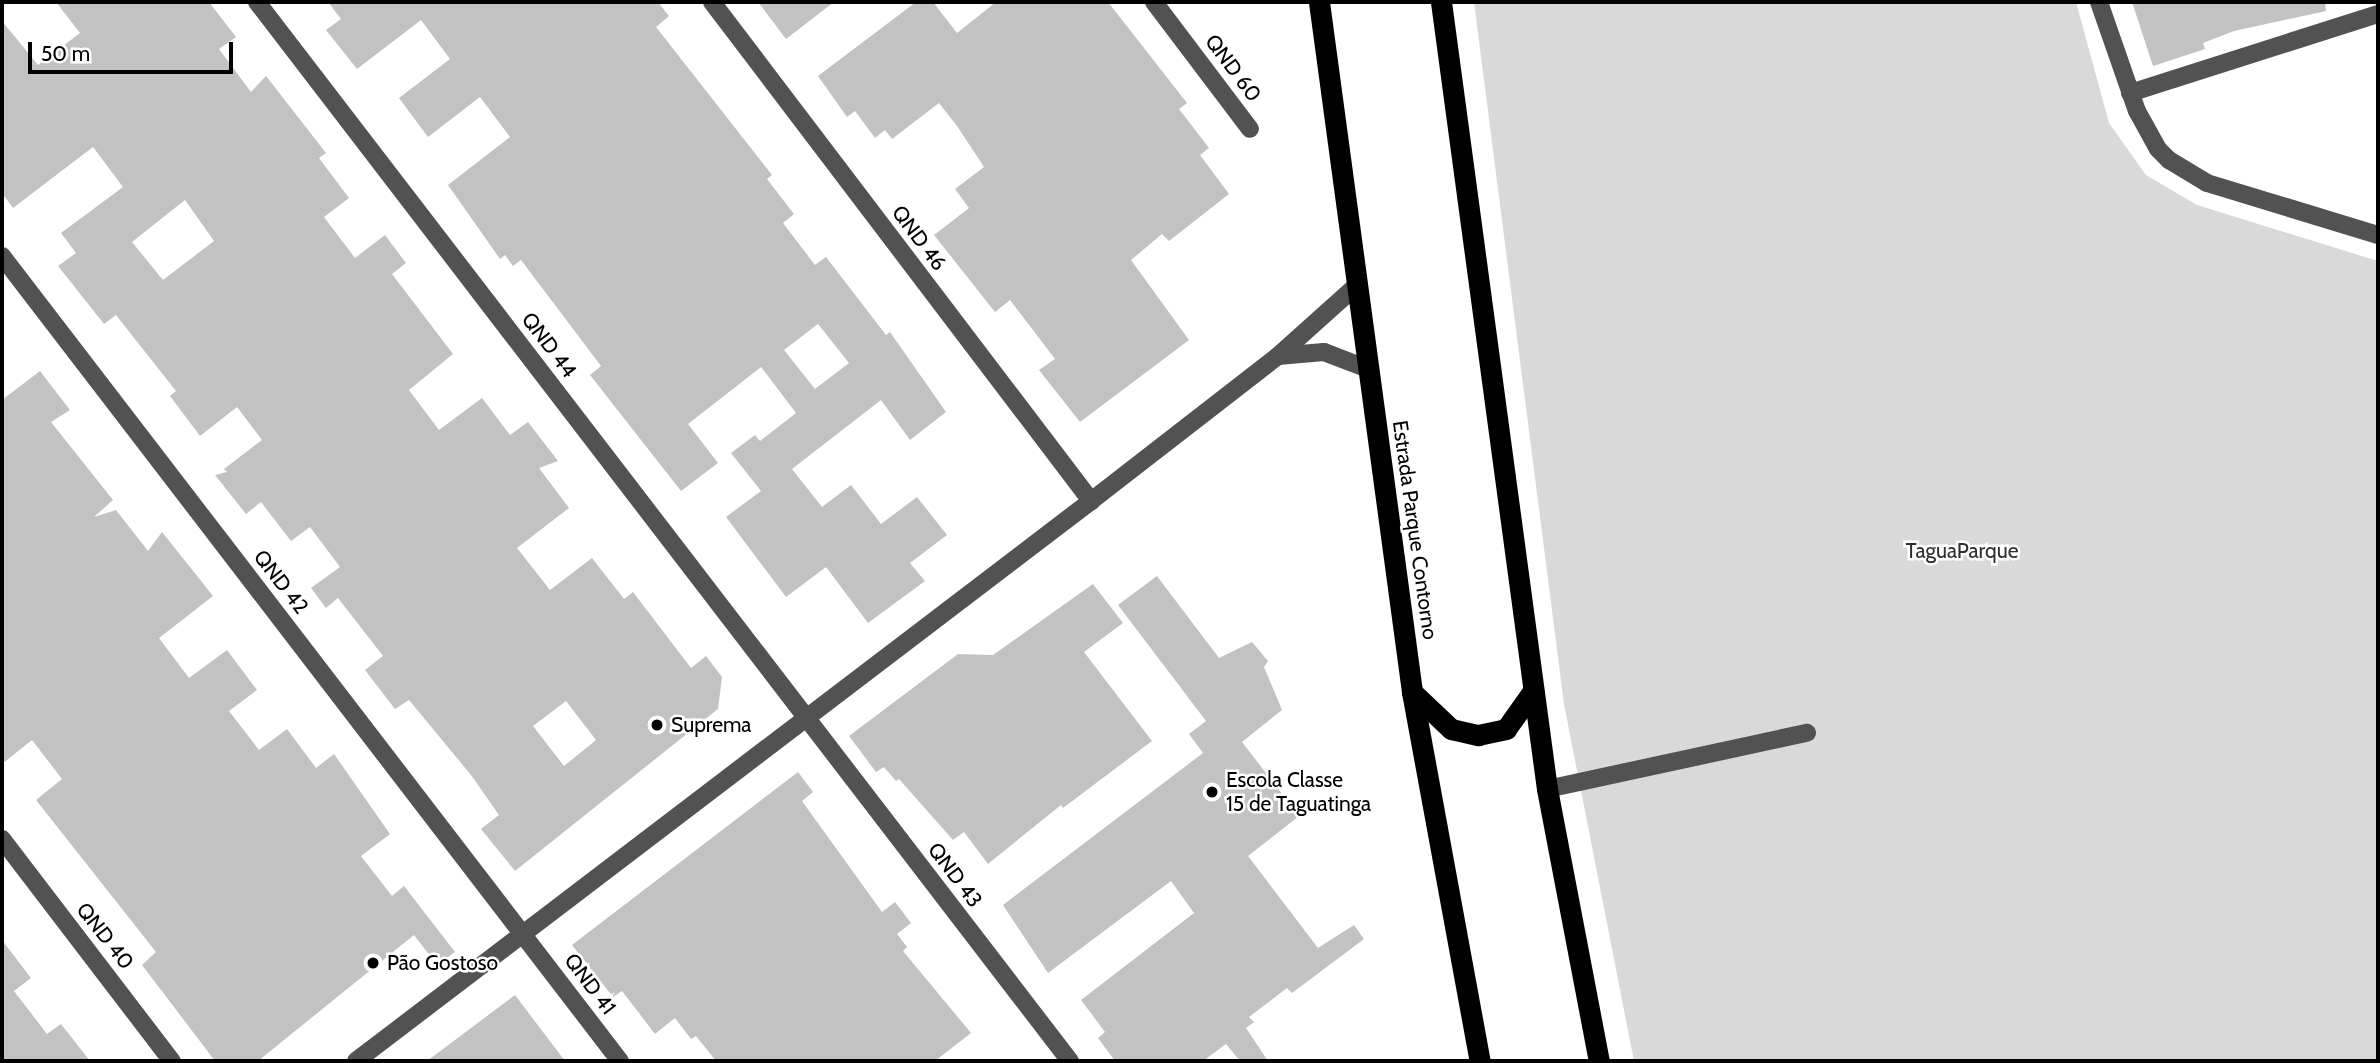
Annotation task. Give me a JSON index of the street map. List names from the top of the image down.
{
  "streets": {
    "highway": ["Estrada Parque Contorno"],
    "street": [
      "QND 60",
      "QND 46",
      "QND 44",
      "QND 42",
      "QND 43",
      "QND 40",
      "QND 41"
    ]
  },
  "crossings": [
    ["QND 44", "QND 43"],
    ["QND 42", "QND 41"]
  ],
  "parks": ["TaguaParque"],
  "places": ["Suprema", "Escola Classe 15 de Taguatinga", "Pão Gostoso"],
  "scale_bar": "50 m"
}
